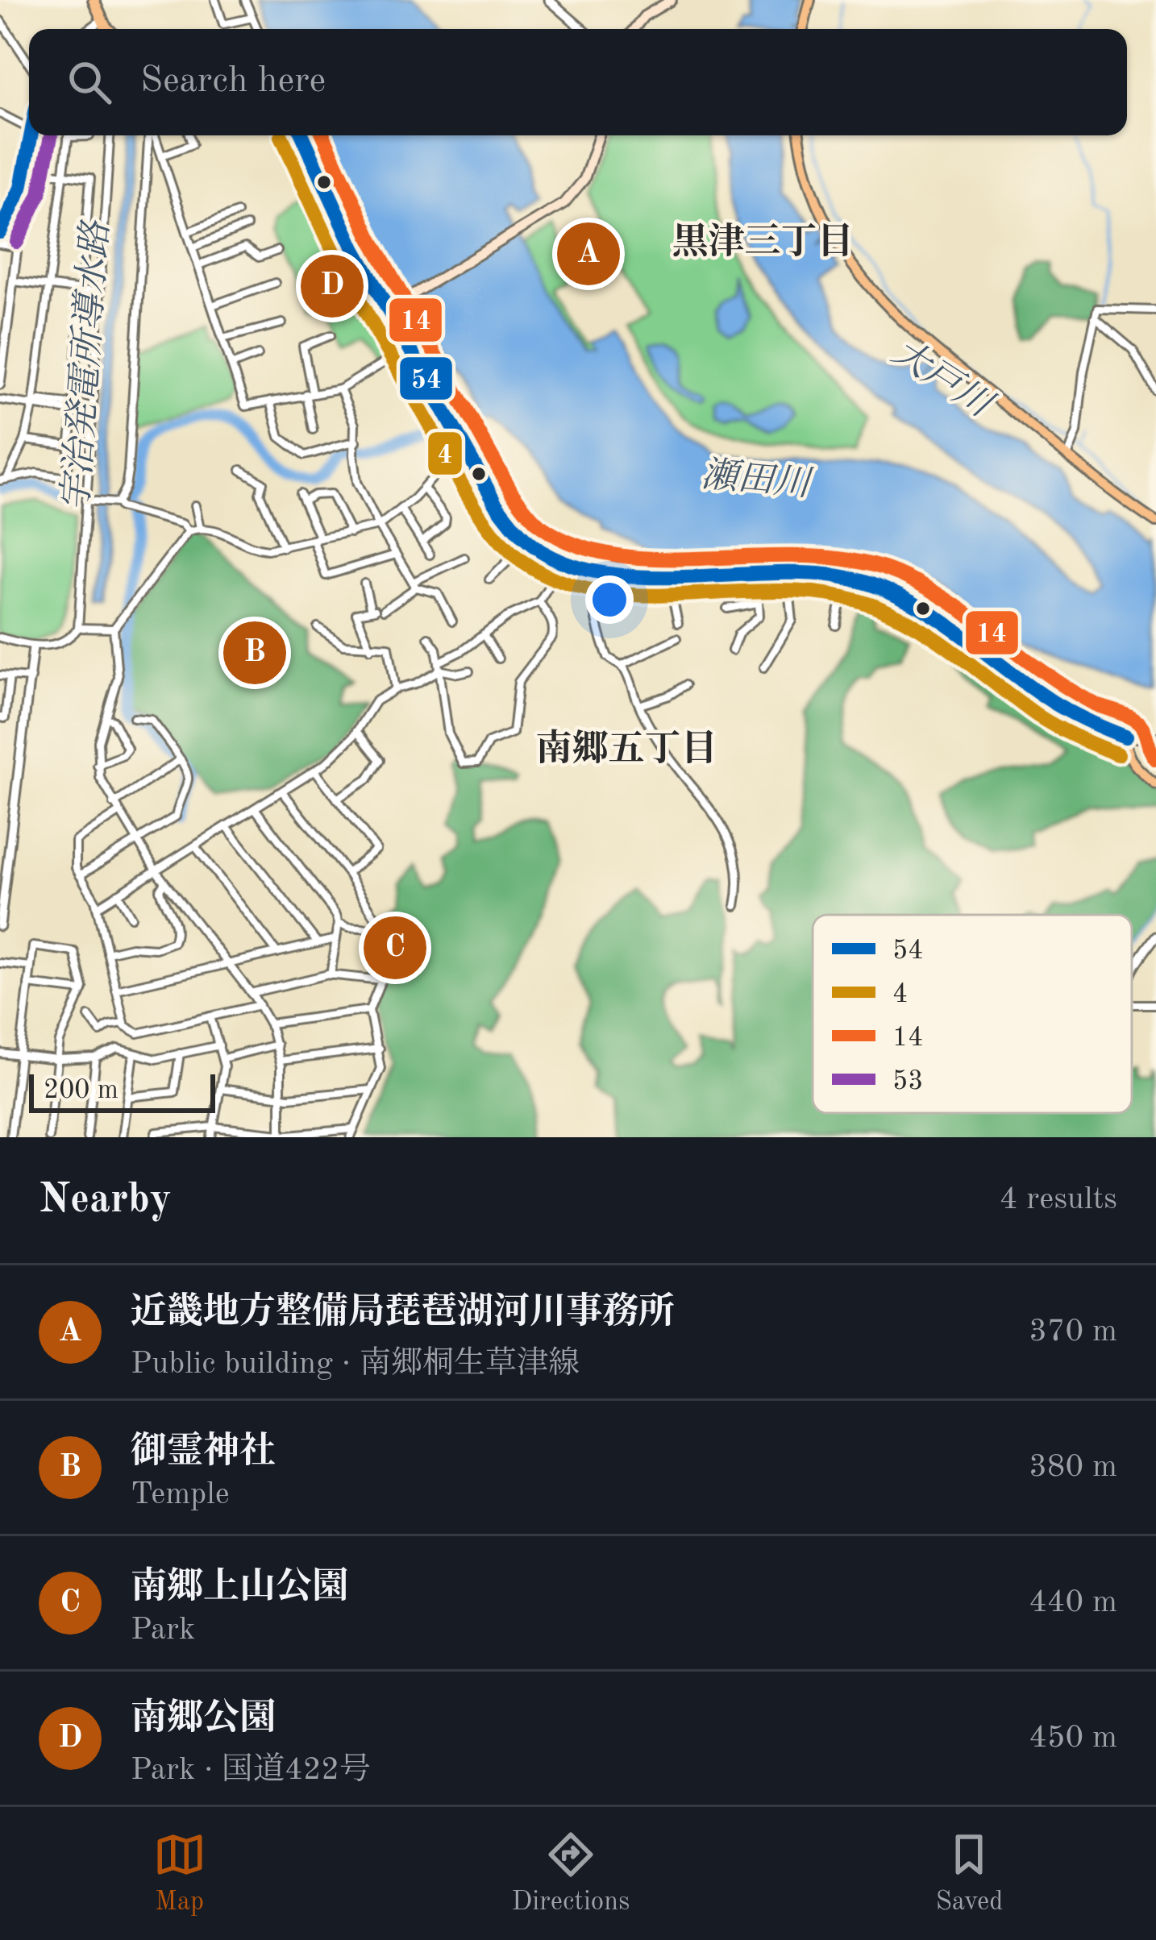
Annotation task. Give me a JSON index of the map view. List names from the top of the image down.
{
  "districts": ["黒津三丁目", "南郷五丁目"],
  "water": ["宇治発電所導水路", "大戸川", "瀬田川"],
  "lines": [
    "transit line 54",
    "transit line 14",
    "transit line 53",
    "transit line 4"
  ],
  "legend": [
    "54",
    "4",
    "14",
    "53"
  ],
  "scale_bar": "200 m",
  "page": {
    "search": "Search here",
    "pins": [
      "A",
      "D",
      "B",
      "C"
    ],
    "scale": "200 m",
    "heading": ["Nearby", "4 results"],
    "list": [
      {
        "mark": "A",
        "name": "近畿地方整備局琵琶湖河川事務所",
        "note": "Public building · 南郷桐生草津線",
        "value": "370 m"
      },
      {
        "mark": "B",
        "name": "御霊神社",
        "note": "Temple",
        "value": "380 m"
      },
      {
        "mark": "C",
        "name": "南郷上山公園",
        "note": "Park",
        "value": "440 m"
      },
      {
        "mark": "D",
        "name": "南郷公園",
        "note": "Park · 国道422号",
        "value": "450 m"
      }
    ],
    "nav": ["Map", "Directions", "Saved"]
  }
}
